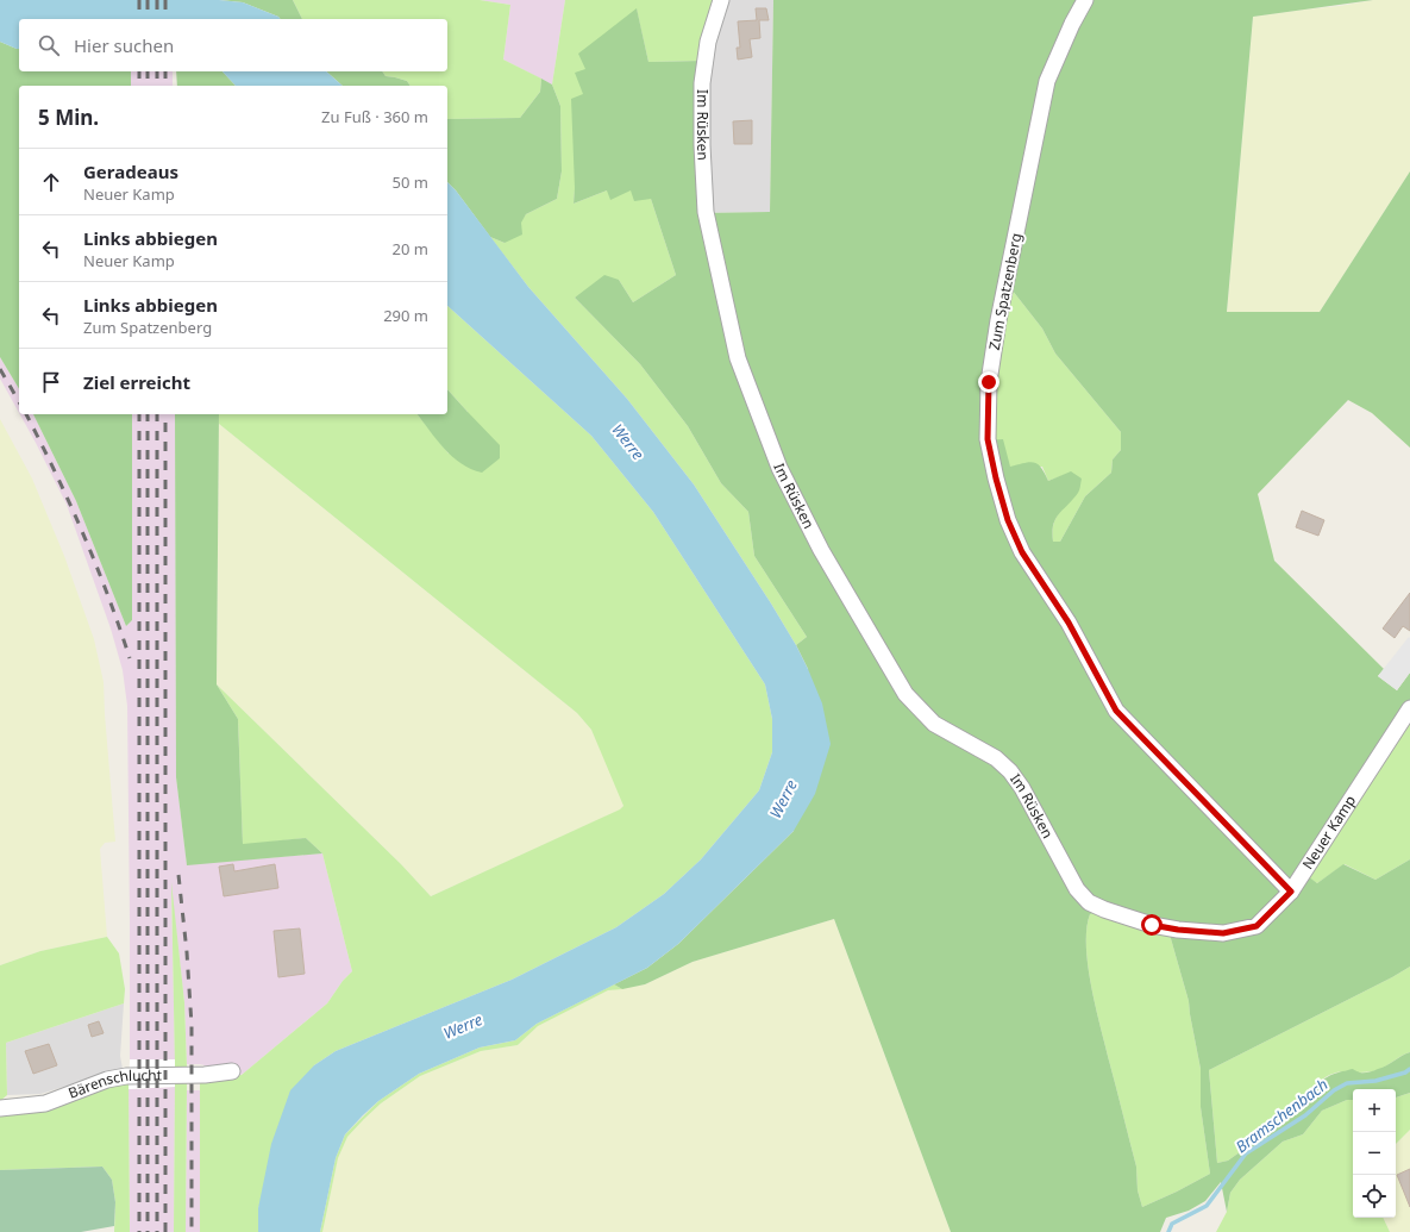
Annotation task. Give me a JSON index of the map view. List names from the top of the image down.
{
  "streets": {
    "street": [
      "Im Rüsken",
      "Zum Spatzenberg",
      "Neuer Kamp",
      "Bärenschlucht"
    ]
  },
  "crossings": [
    ["Im Rüsken", "Neuer Kamp"],
    ["Zum Spatzenberg", "Neuer Kamp"]
  ],
  "water": ["Werre", "Bramschenbach"],
  "page": {
    "search": "Hier suchen",
    "heading": ["5 Min.", "Zu Fuß · 360 m"],
    "list": [
      ["Geradeaus", "Neuer Kamp", "50 m"],
      ["Links abbiegen", "Neuer Kamp", "20 m"],
      ["Links abbiegen", "Zum Spatzenberg", "290 m"],
      "Ziel erreicht"
    ],
    "map_buttons": ["+", "−"]
  }
}
